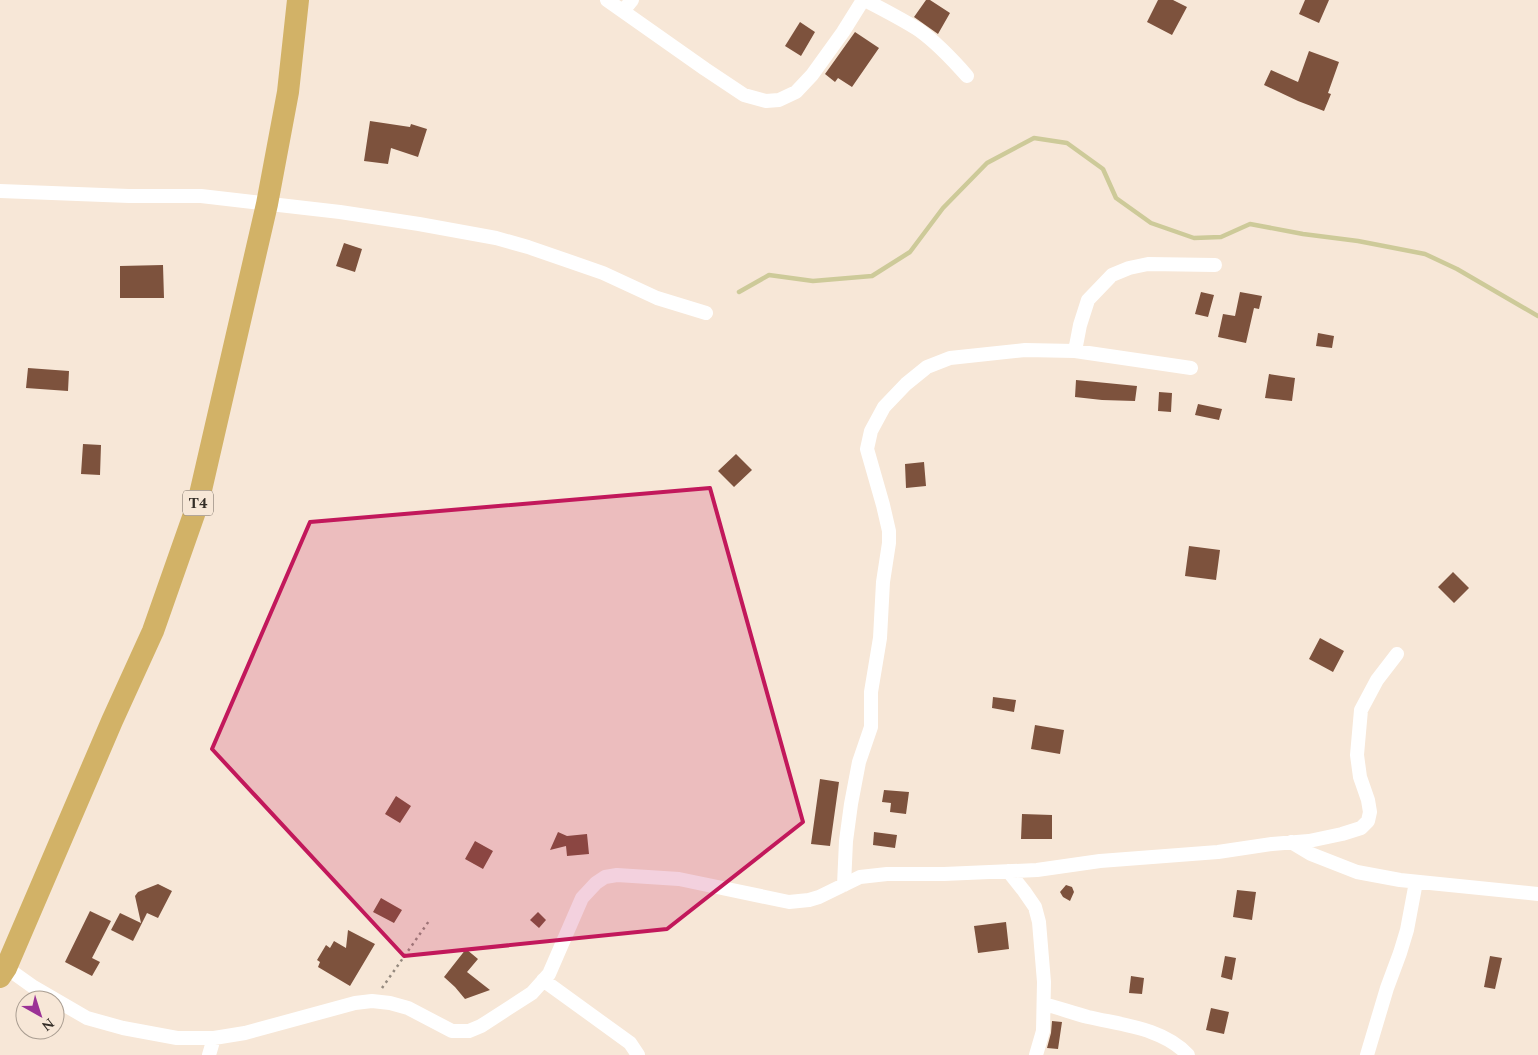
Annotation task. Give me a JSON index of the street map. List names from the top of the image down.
{
  "streets": {
    "highway": ["T4"]
  },
  "north": "bottom right"
}
